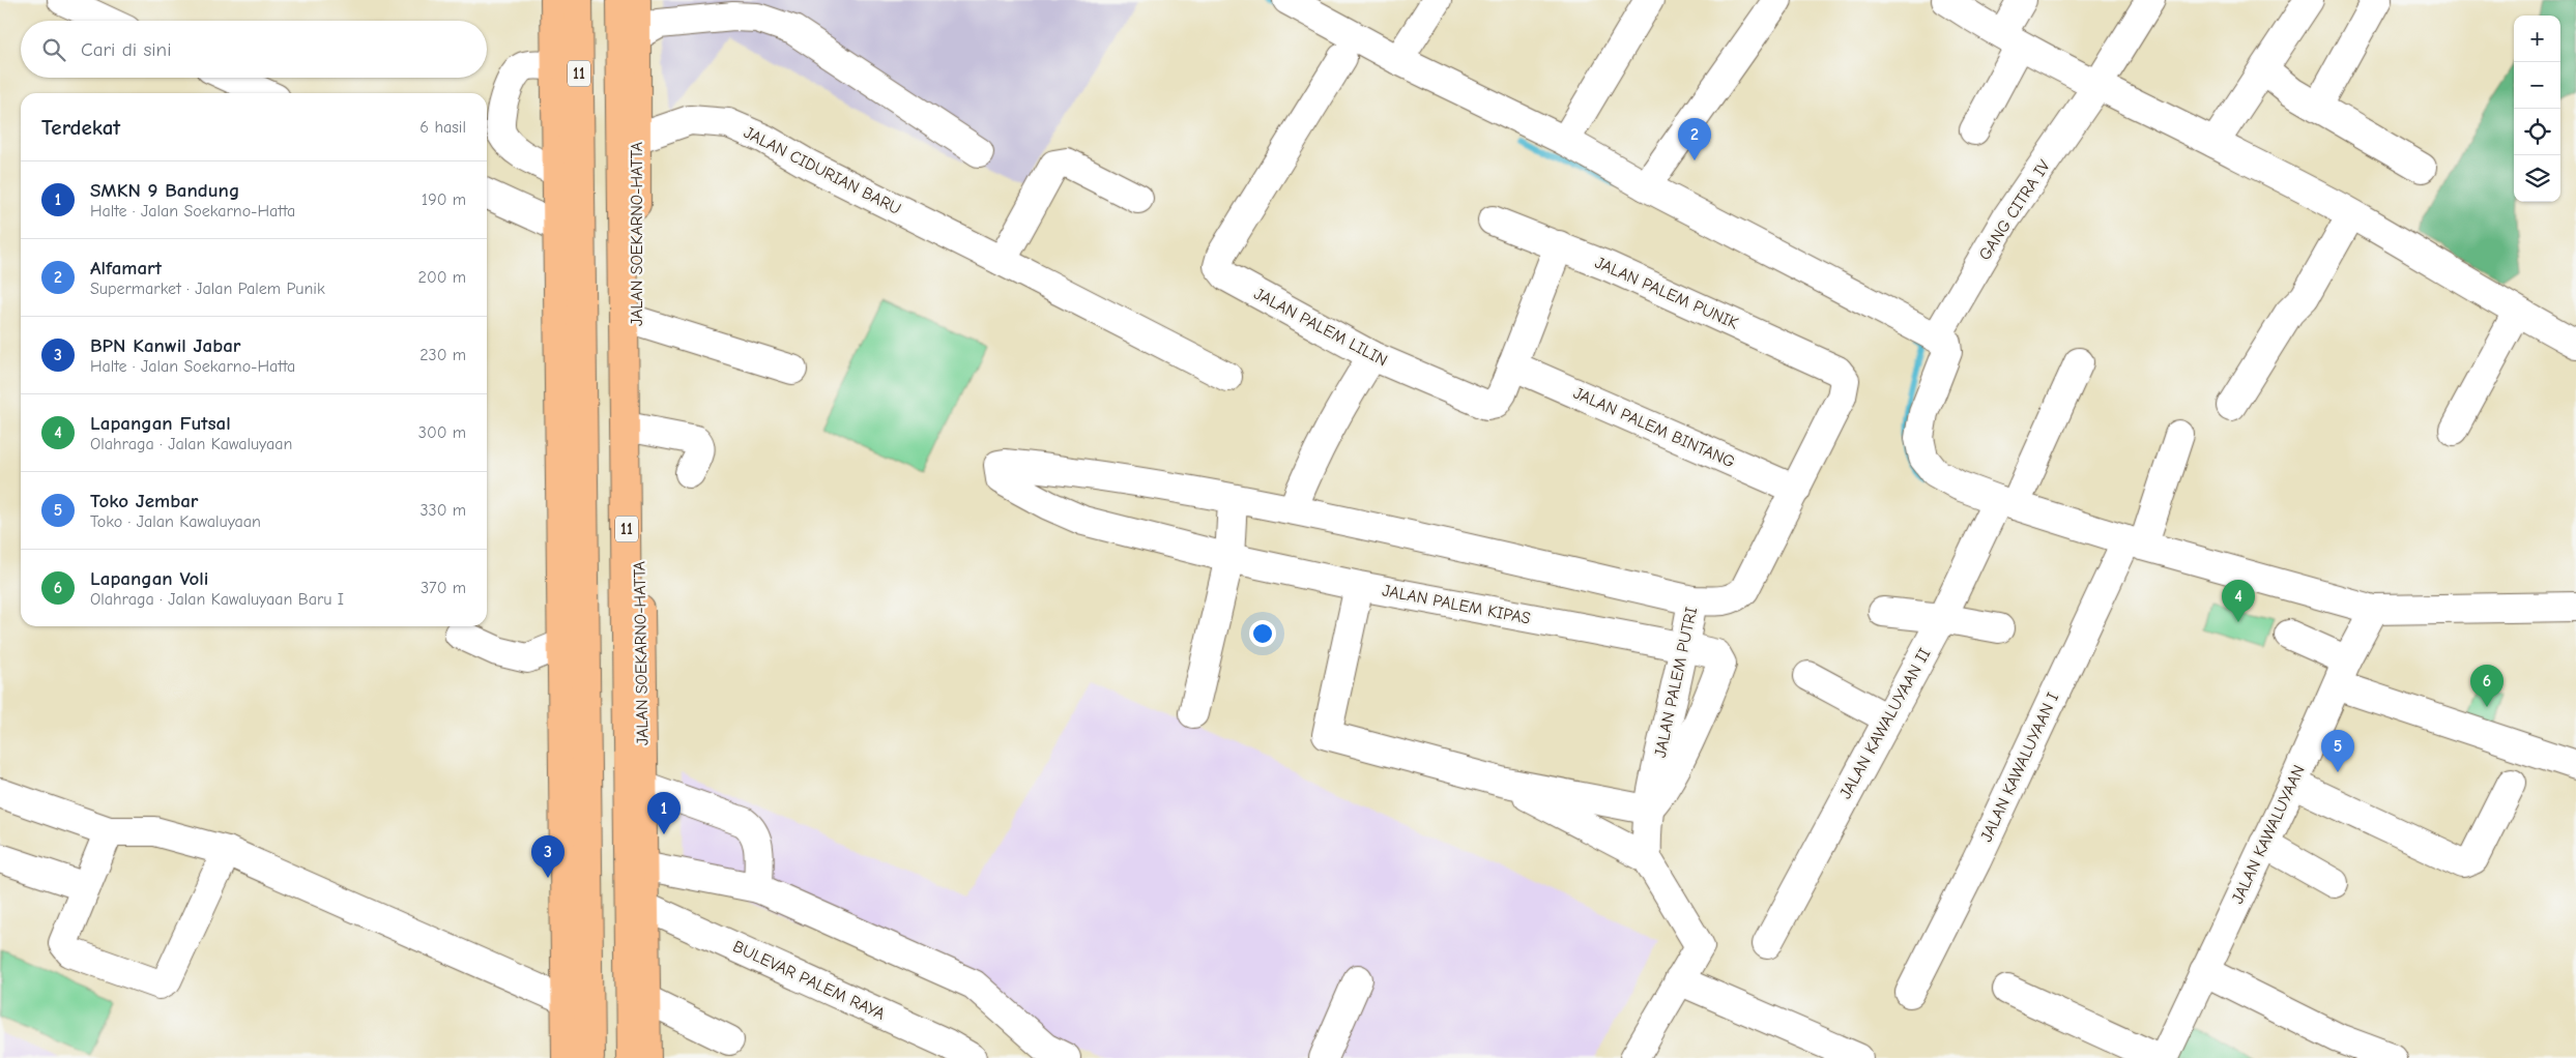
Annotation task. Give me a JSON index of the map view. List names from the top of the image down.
{
  "streets": {
    "main road": ["11", "JALAN SOEKARNO-HATTA"],
    "street": [
      "JALAN CIDURIAN BARU",
      "GANG CITRA IV",
      "JALAN PALEM PUNIK",
      "JALAN PALEM LILIN",
      "JALAN PALEM BINTANG",
      "JALAN PALEM KIPAS",
      "JALAN PALEM PUTRI",
      "JALAN KAWALUYAAN II",
      "JALAN KAWALUYAAN I",
      "JALAN KAWALUYAAN",
      "BULEVAR PALEM RAYA"
    ]
  },
  "crossings": [
    ["JALAN CIDURIAN BARU", "JALAN SOEKARNO-HATTA"],
    ["JALAN SOEKARNO-HATTA", "BULEVAR PALEM RAYA"],
    ["JALAN PALEM PUNIK", "JALAN PALEM LILIN"],
    ["JALAN PALEM PUNIK", "JALAN PALEM PUTRI"],
    ["JALAN PALEM LILIN", "JALAN PALEM BINTANG"],
    ["JALAN PALEM BINTANG", "JALAN PALEM PUTRI"],
    ["JALAN PALEM KIPAS", "JALAN PALEM PUTRI"]
  ],
  "page": {
    "map_buttons": ["+", "−"],
    "search": "Cari di sini",
    "heading": ["Terdekat", "6 hasil"],
    "pins": [
      "2",
      "4",
      "6",
      "5",
      "1",
      "3"
    ],
    "list": [
      {
        "mark": "1",
        "name": "SMKN 9 Bandung",
        "note": "Halte · Jalan Soekarno-Hatta",
        "value": "190 m"
      },
      {
        "mark": "2",
        "name": "Alfamart",
        "note": "Supermarket · Jalan Palem Punik",
        "value": "200 m"
      },
      {
        "mark": "3",
        "name": "BPN Kanwil Jabar",
        "note": "Halte · Jalan Soekarno-Hatta",
        "value": "230 m"
      },
      {
        "mark": "4",
        "name": "Lapangan Futsal",
        "note": "Olahraga · Jalan Kawaluyaan",
        "value": "300 m"
      },
      {
        "mark": "5",
        "name": "Toko Jembar",
        "note": "Toko · Jalan Kawaluyaan",
        "value": "330 m"
      },
      {
        "mark": "6",
        "name": "Lapangan Voli",
        "note": "Olahraga · Jalan Kawaluyaan Baru I",
        "value": "370 m"
      }
    ]
  }
}
